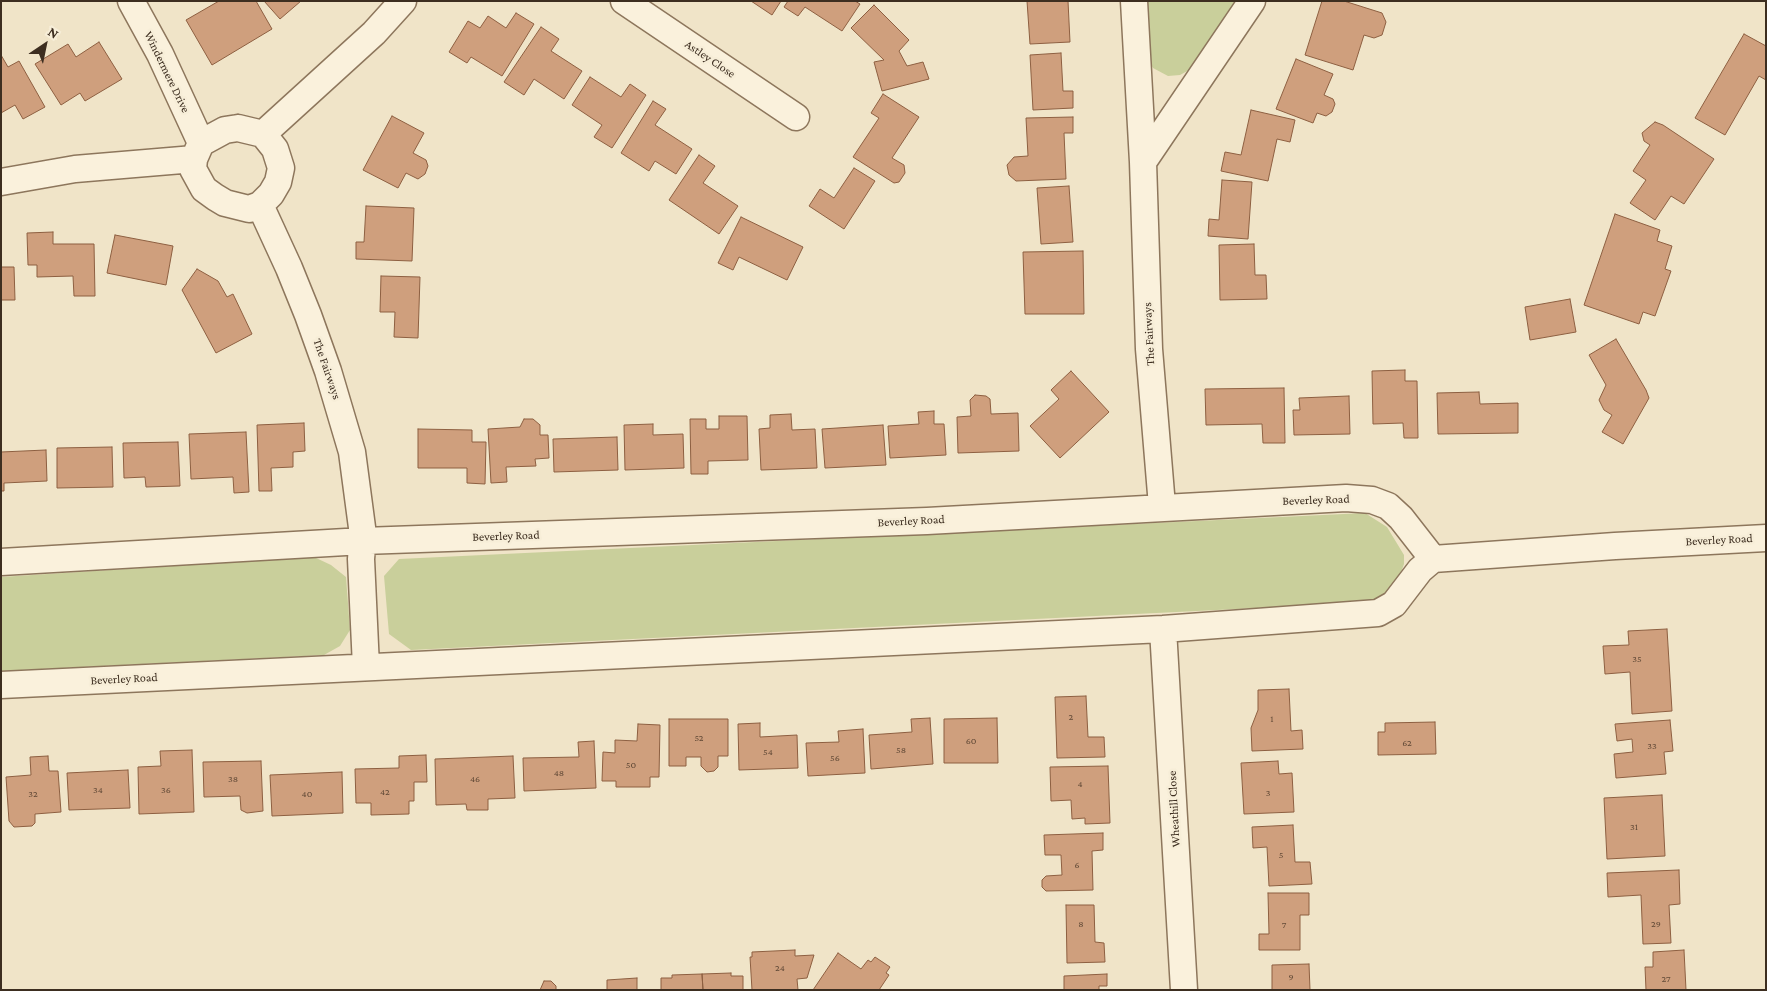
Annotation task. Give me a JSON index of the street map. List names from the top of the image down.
{
  "streets": {
    "street": [
      "Astley Close",
      "Windermere Drive",
      "The Fairways",
      "Beverley Road",
      "Wheathill Close"
    ]
  },
  "crossings": [
    ["Windermere Drive", "The Fairways"],
    ["The Fairways", "Beverley Road"],
    ["Beverley Road", "Wheathill Close"]
  ],
  "house_numbers": [
    "35",
    "2",
    "1",
    "52",
    "60",
    "62",
    "33",
    "58",
    "54",
    "56",
    "50",
    "48",
    "38",
    "46",
    "4",
    "34",
    "36",
    "42",
    "3",
    "32",
    "40",
    "31",
    "5",
    "6",
    "8",
    "29",
    "7",
    "24",
    "9",
    "27"
  ],
  "north": "top right"
}
